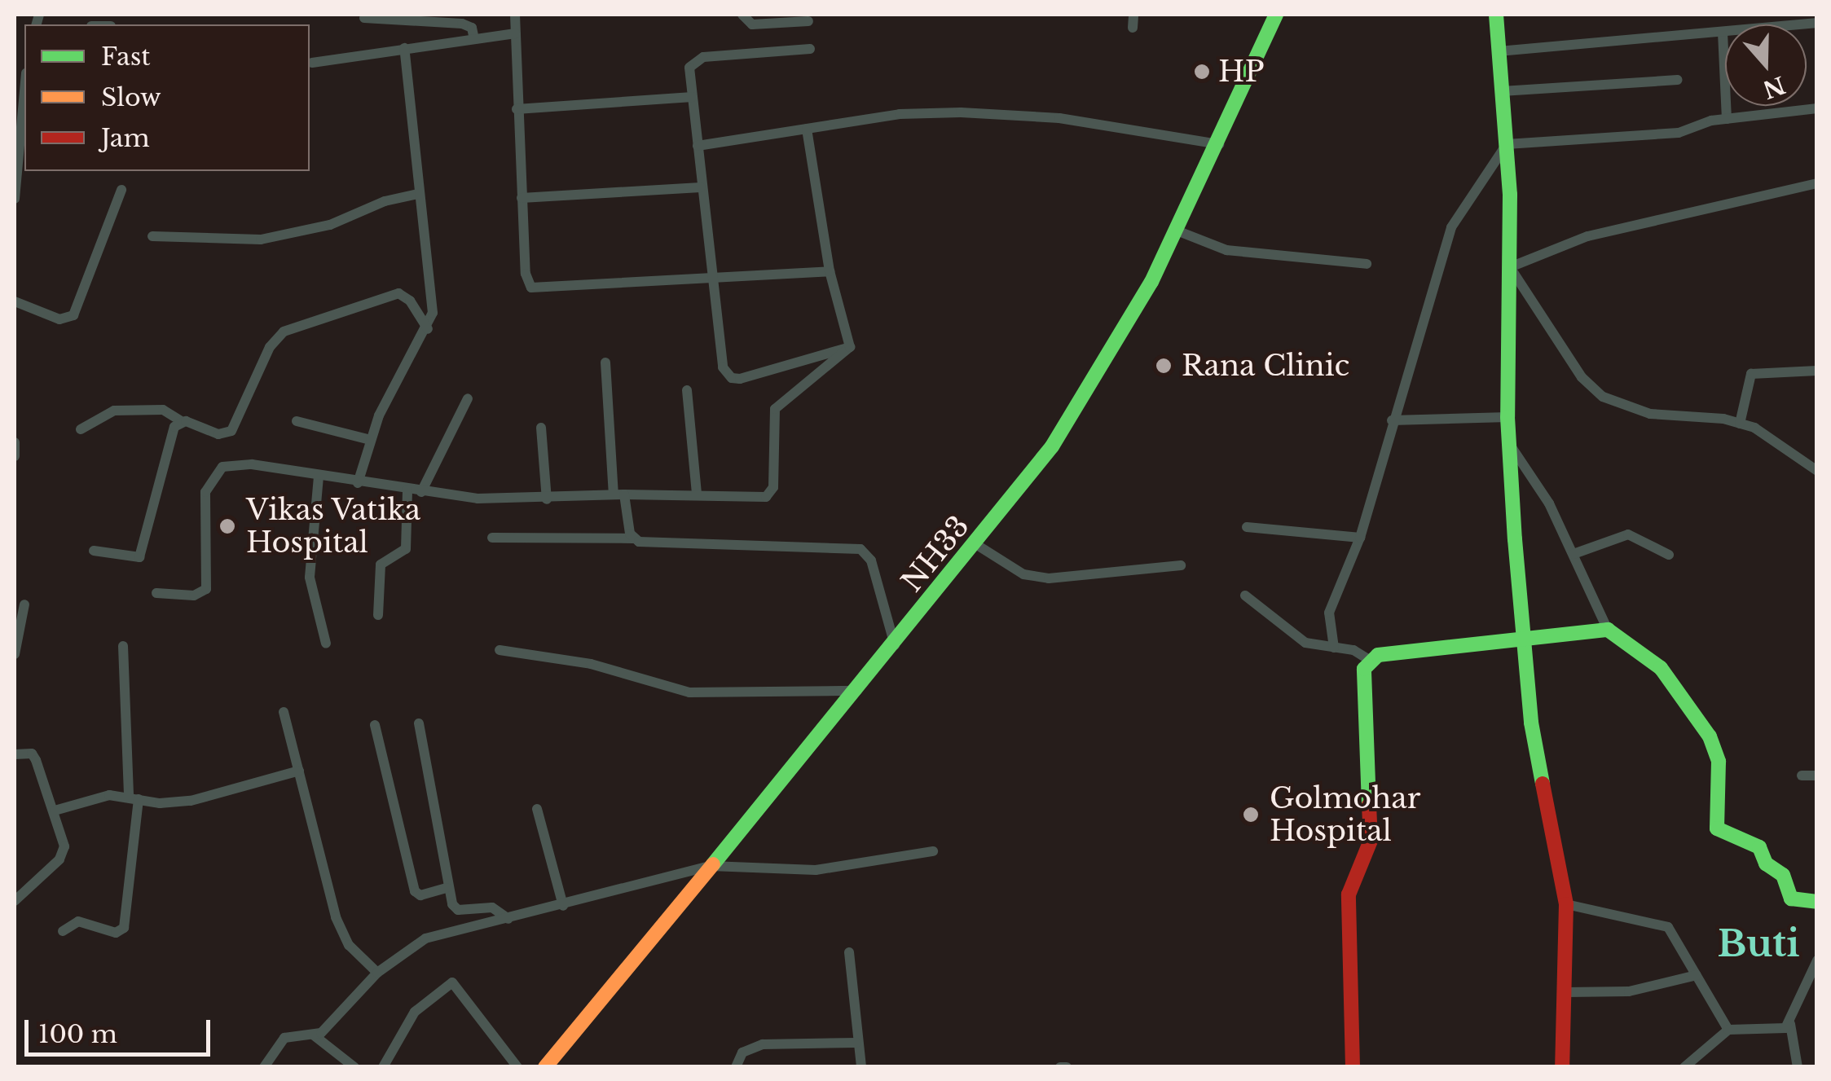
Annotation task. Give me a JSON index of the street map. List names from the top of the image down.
{
  "streets": {
    "street": ["NH33"]
  },
  "districts": ["Buti"],
  "places": [
    "HP",
    "Rana Clinic",
    "Vikas Vatika Hospital",
    "Golmohar Hospital"
  ],
  "legend": ["Fast", "Slow", "Jam"],
  "scale_bar": "100 m",
  "north": "bottom"
}
